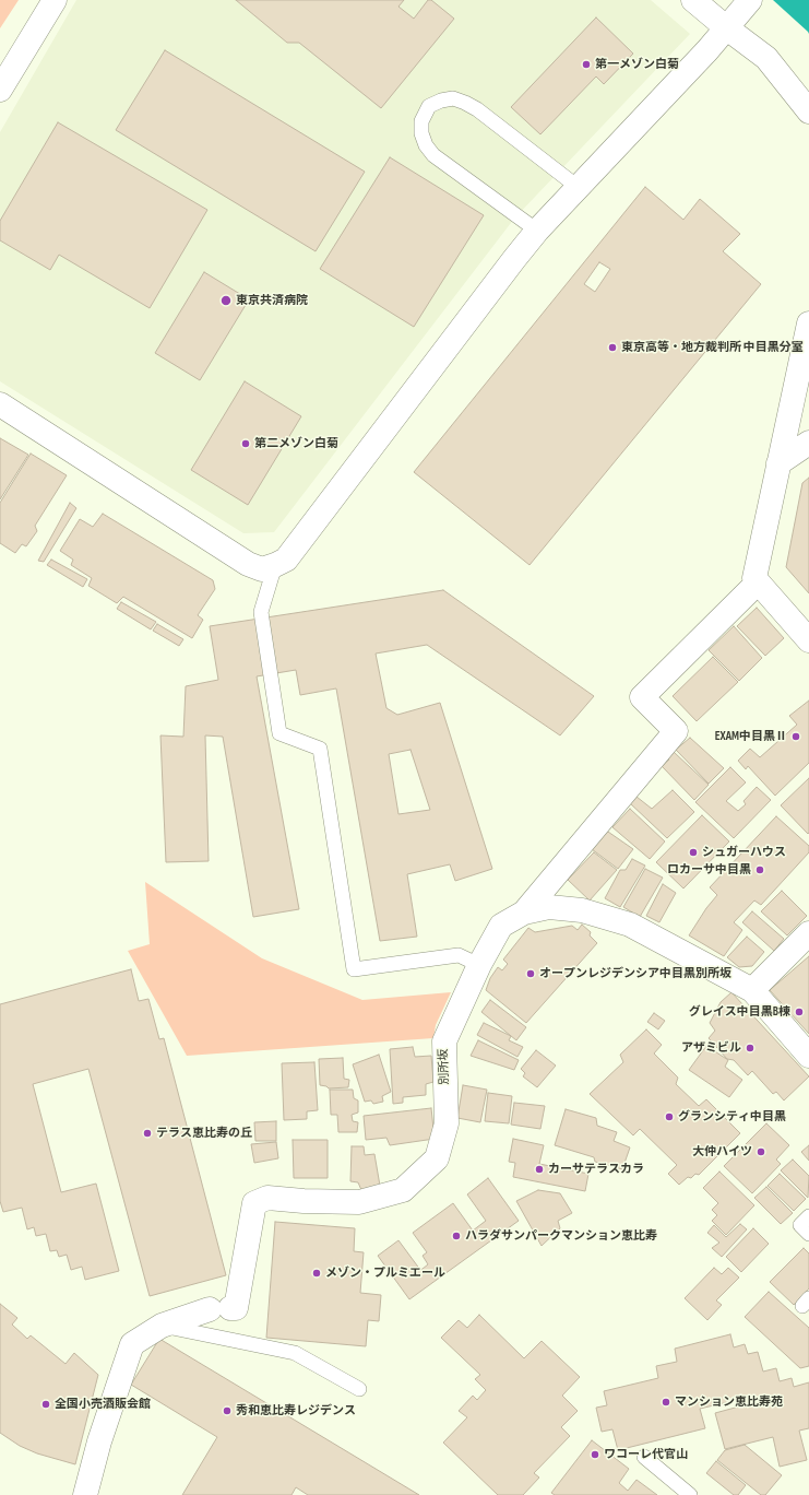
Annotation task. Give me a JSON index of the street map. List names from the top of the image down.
{
  "streets": {
    "street": ["別所坂"]
  },
  "places": [
    "第一メゾン白菊",
    "東京共済病院",
    "東京高等・地方裁判所 中目黒分室",
    "第二メゾン白菊",
    "EXAM中目黒Ⅱ",
    "シュガーハウス",
    "ロカーサ中目黒",
    "オープンレジデンシア中目黒別所坂",
    "グレイス中目黒B棟",
    "アザミビル",
    "グランシティ中目黒",
    "テラス恵比寿の丘",
    "大仲ハイツ",
    "カーサテラスカラ",
    "ハラダサンパークマンション恵比寿",
    "メゾン・プルミエール",
    "マンション恵比寿苑",
    "全国小売酒販会館",
    "秀和恵比寿レジデンス",
    "ワコーレ代官山"
  ]
}
